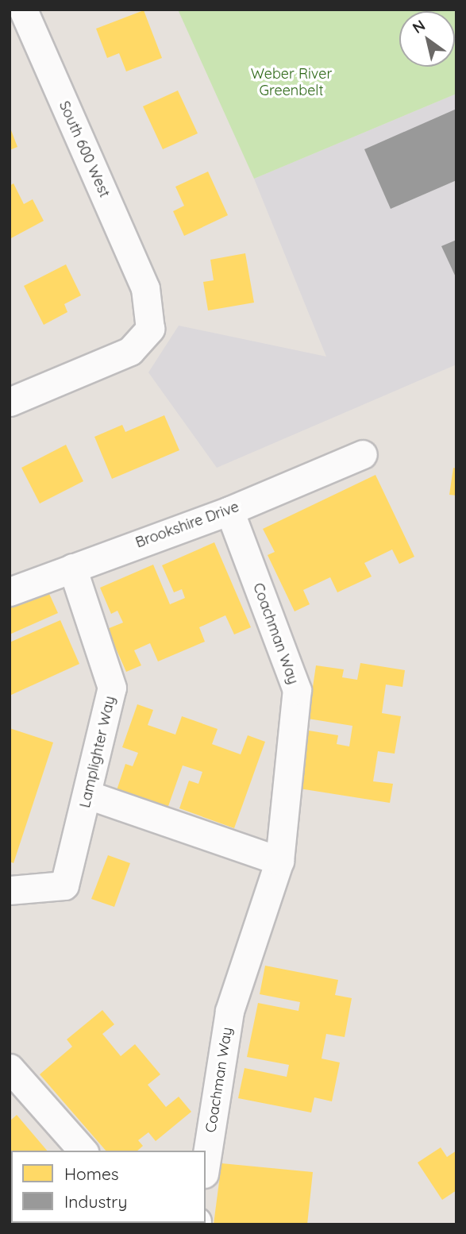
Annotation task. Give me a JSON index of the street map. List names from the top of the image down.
{
  "streets": {
    "street": [
      "South 600 West",
      "Brookshire Drive",
      "Coachman Way",
      "Lamplighter Way"
    ]
  },
  "crossings": [
    ["Brookshire Drive", "Coachman Way"],
    ["Brookshire Drive", "Lamplighter Way"]
  ],
  "parks": ["Weber River Greenbelt"],
  "legend": ["Homes", "Industry"],
  "north": "top left"
}
